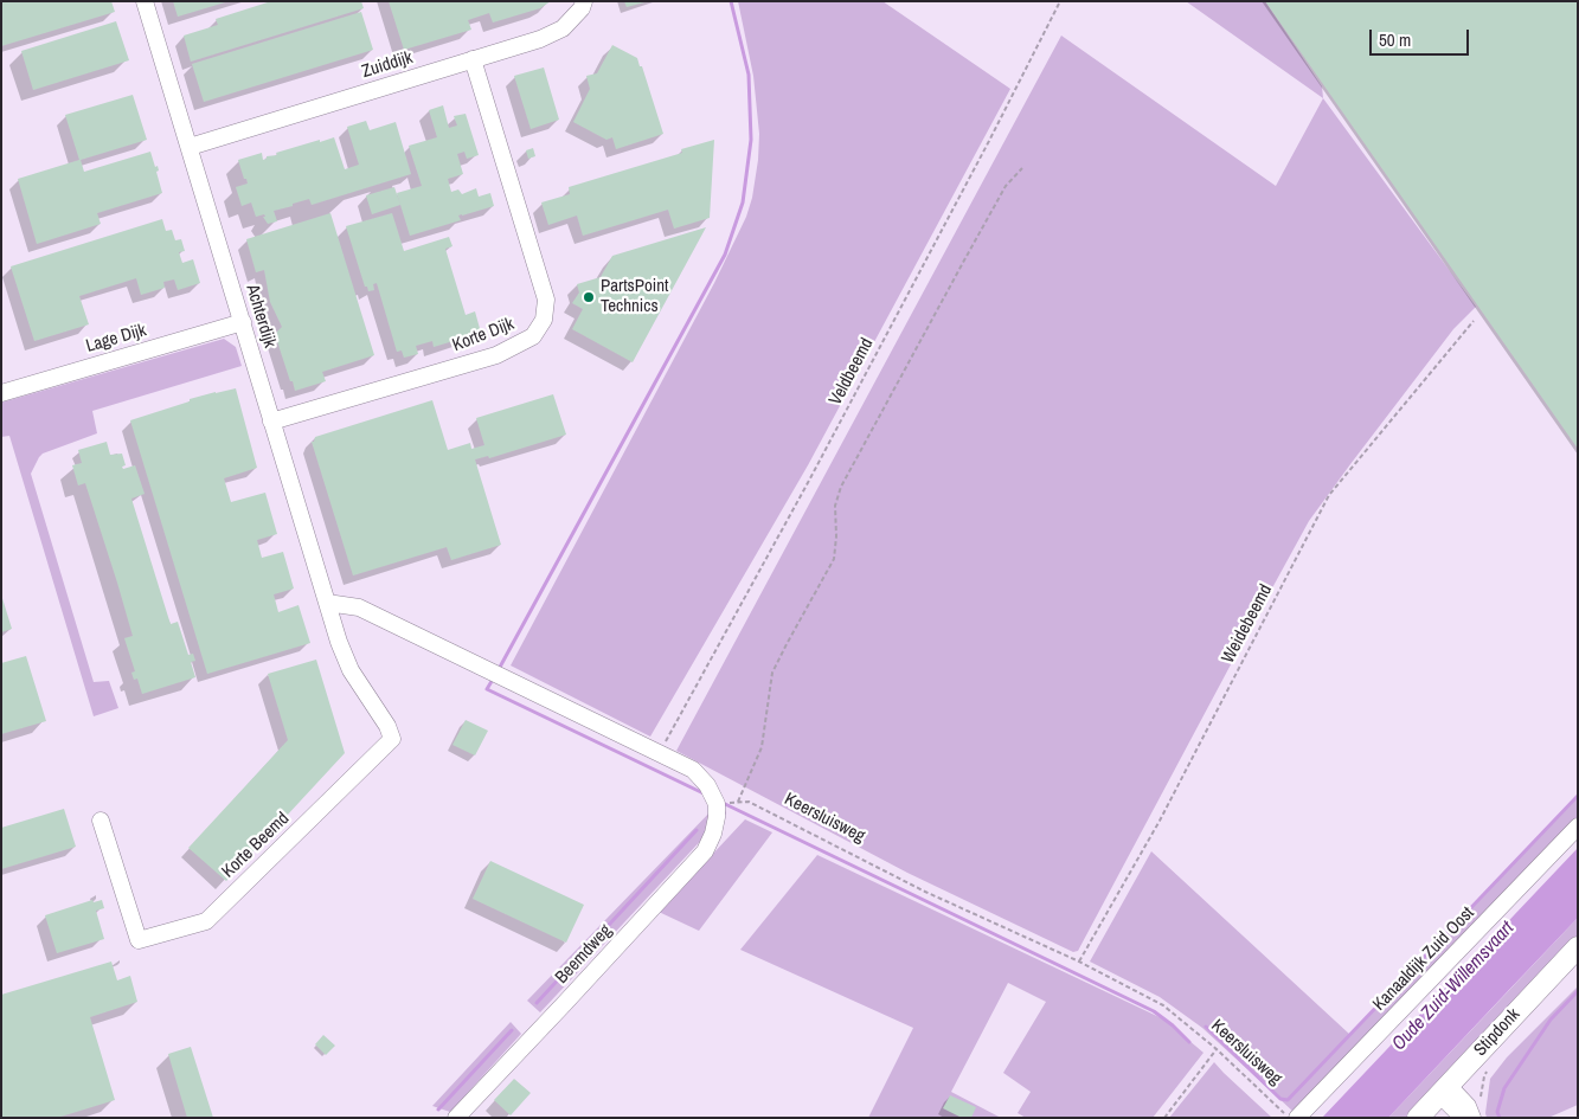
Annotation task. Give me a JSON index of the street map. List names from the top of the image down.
{
  "streets": {
    "main road": ["Stipdonk"],
    "street": [
      "Zuiddijk",
      "Achterdijk",
      "Korte Dijk",
      "Lage Dijk",
      "Korte Beemd",
      "Beemdweg",
      "Kanaaldijk Zuid Oost"
    ],
    "path": ["Veldbeemd", "Weidebeemd", "Keersluisweg"]
  },
  "crossings": [
    ["Zuiddijk", "Achterdijk"],
    ["Zuiddijk", "Korte Dijk"],
    ["Achterdijk", "Korte Dijk"],
    ["Achterdijk", "Lage Dijk"],
    ["Achterdijk", "Korte Beemd"],
    ["Weidebeemd", "Keersluisweg"],
    ["Keersluisweg", "Beemdweg"]
  ],
  "water": ["Oude Zuid-Willemsvaart"],
  "places": ["PartsPoint Technics"],
  "scale_bar": "50 m"
}
